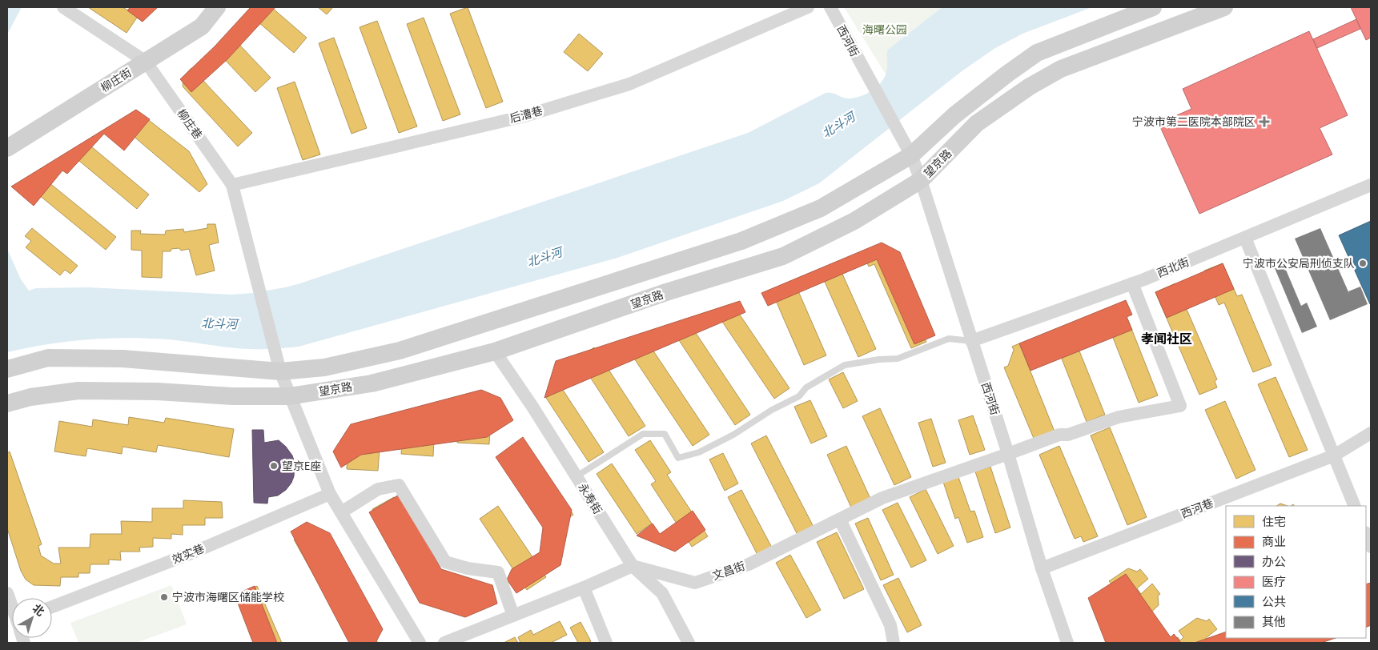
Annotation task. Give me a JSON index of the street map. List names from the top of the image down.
{
  "streets": {
    "main road": ["柳庄街", "望京路"],
    "street": [
      "西河街",
      "后漕巷",
      "柳庄巷",
      "西北街",
      "永寿街",
      "西河巷",
      "效实巷",
      "文昌街"
    ]
  },
  "crossings": [
    ["西河街", "望京路"],
    ["西河街", "西北街"],
    ["西河街", "西河巷"],
    ["西河街", "文昌街"],
    ["柳庄街", "柳庄巷"],
    ["后漕巷", "柳庄巷"],
    ["柳庄巷", "望京路"],
    ["柳庄巷", "效实巷"],
    ["望京路", "永寿街"],
    ["西北街", "文昌街"],
    ["永寿街", "文昌街"]
  ],
  "districts": ["孝闻社区"],
  "water": ["北斗河"],
  "parks": ["海曙公园"],
  "places": {
    "health": ["宁波市第二医院本部院区"],
    "other": ["宁波市公安局刑侦支队", "望京E座", "宁波市海曙区储能学校"]
  },
  "legend": [
    "住宅",
    "商业",
    "办公",
    "医疗",
    "公共",
    "其他"
  ],
  "north": "top right"
}
